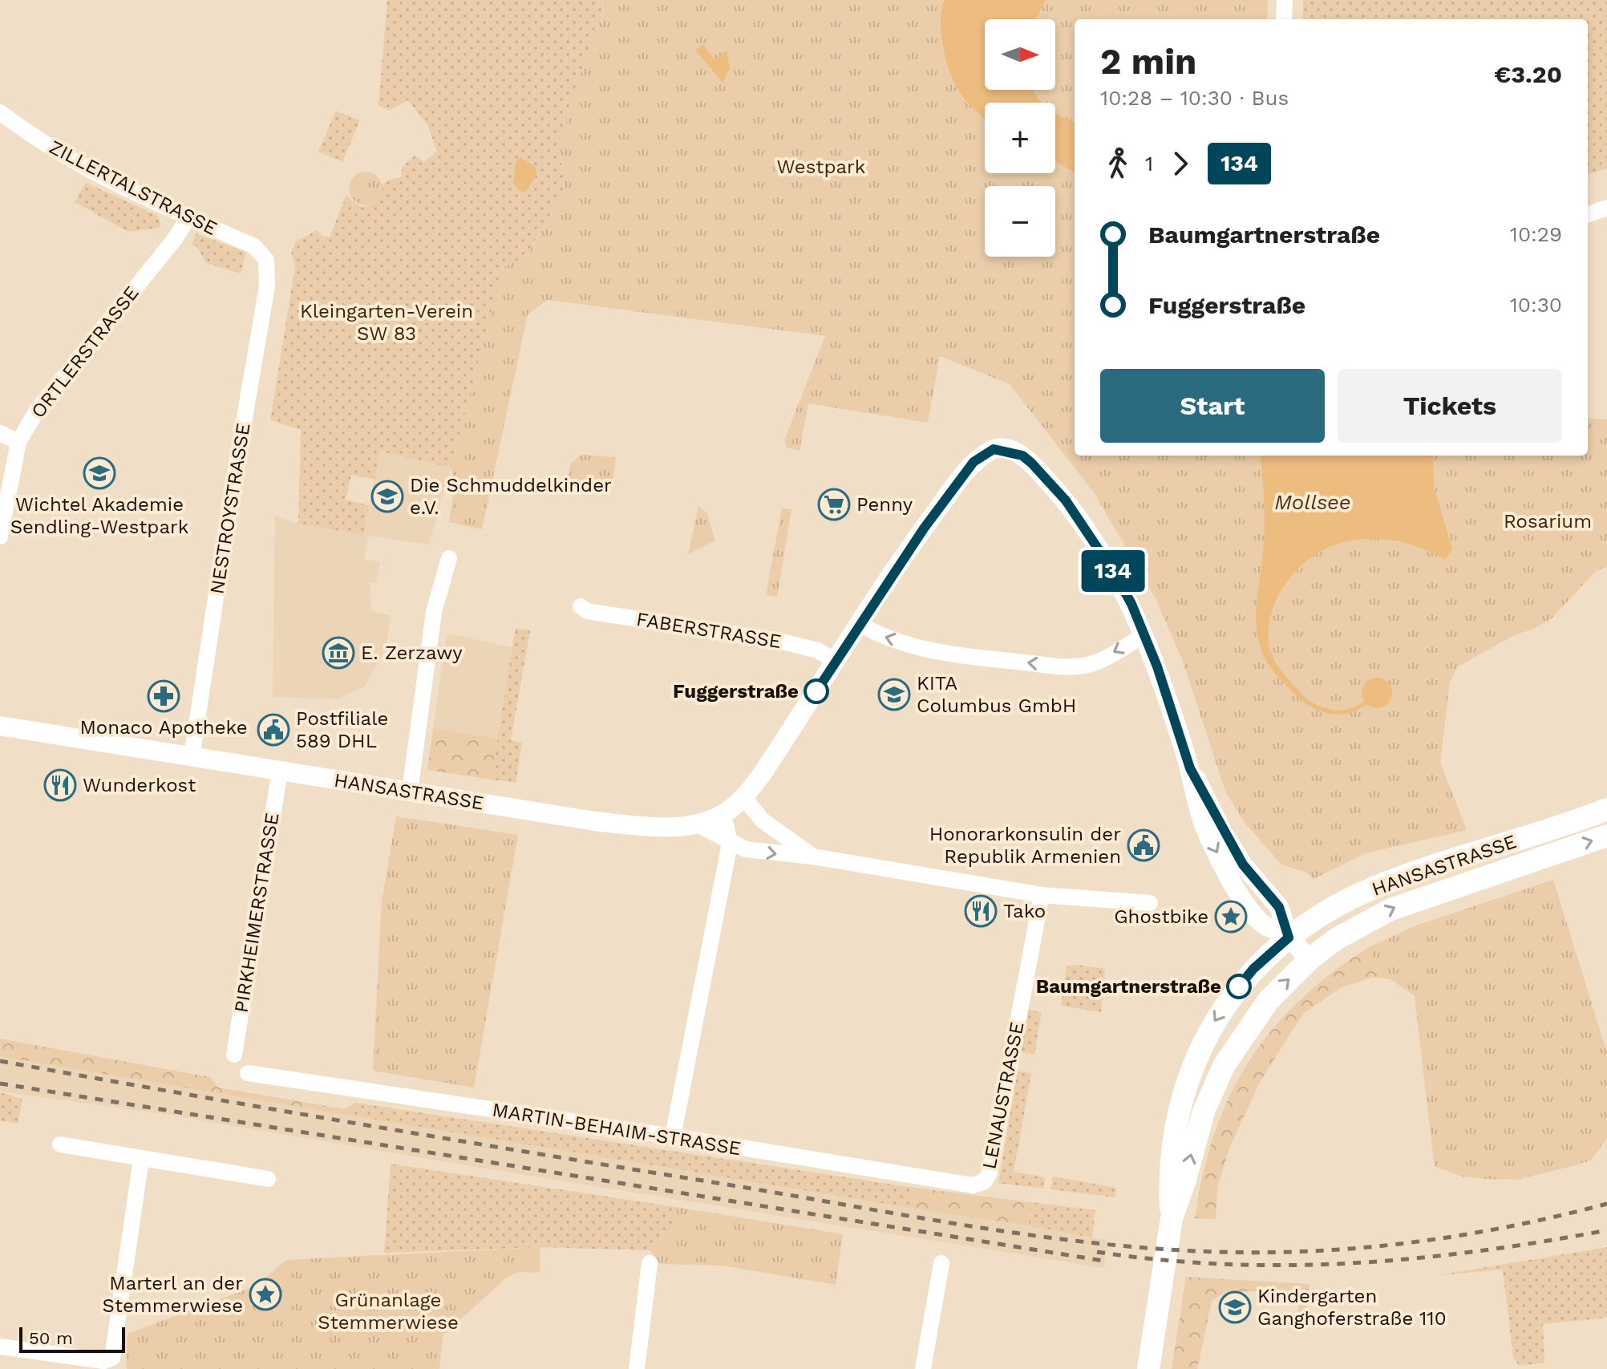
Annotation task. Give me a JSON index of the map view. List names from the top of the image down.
{
  "streets": {
    "main road": ["HANSASTRASSE"],
    "street": [
      "ZILLERTALSTRASSE",
      "ORTLERSTRASSE",
      "NESTROYSTRASSE",
      "FABERSTRASSE",
      "PIRKHEIMERSTRASSE",
      "LENAUSTRASSE",
      "MARTIN-BEHAIM-STRASSE"
    ]
  },
  "crossings": [
    ["ZILLERTALSTRASSE", "ORTLERSTRASSE"],
    ["ZILLERTALSTRASSE", "NESTROYSTRASSE"],
    ["NESTROYSTRASSE", "HANSASTRASSE"],
    ["HANSASTRASSE", "PIRKHEIMERSTRASSE"],
    ["LENAUSTRASSE", "MARTIN-BEHAIM-STRASSE"]
  ],
  "water": ["Mollsee"],
  "parks": [
    "Westpark",
    "Kleingarten-Verein SW 83",
    "Rosarium",
    "Grünanlage Stemmerwiese"
  ],
  "places": {
    "school or university": [
      "Wichtel Akademie Sendling-Westpark",
      "Die Schmuddelkinder e.V.",
      "KITA Columbus GmbH",
      "Kindergarten Ganghoferstraße 110"
    ],
    "supermarket": ["Penny"],
    "museum": ["E. Zerzawy"],
    "other": ["Fuggerstraße", "Baumgartnerstraße"],
    "pharmacy": ["Monaco Apotheke"],
    "public building": ["Postfiliale 589 DHL", "Honorarkonsulin der Republik Armenien"],
    "restaurant": ["Wunderkost", "Tako"],
    "place": ["Ghostbike", "Marterl an der Stemmerwiese"]
  },
  "lines": ["bus line 134"],
  "scale_bar": "50 m",
  "north": "right",
  "page": {
    "on_map": "134",
    "map_buttons": ["+", "−"],
    "heading": ["2 min", "10:28 – 10:30 · Bus", "€3.20"],
    "legs": ["1", "134"],
    "list": [
      {
        "name": "Baumgartnerstraße",
        "value": "10:29"
      },
      {
        "name": "Fuggerstraße",
        "value": "10:30"
      }
    ],
    "buttons": ["Start", "Tickets"],
    "scale": "50 m"
  }
}
